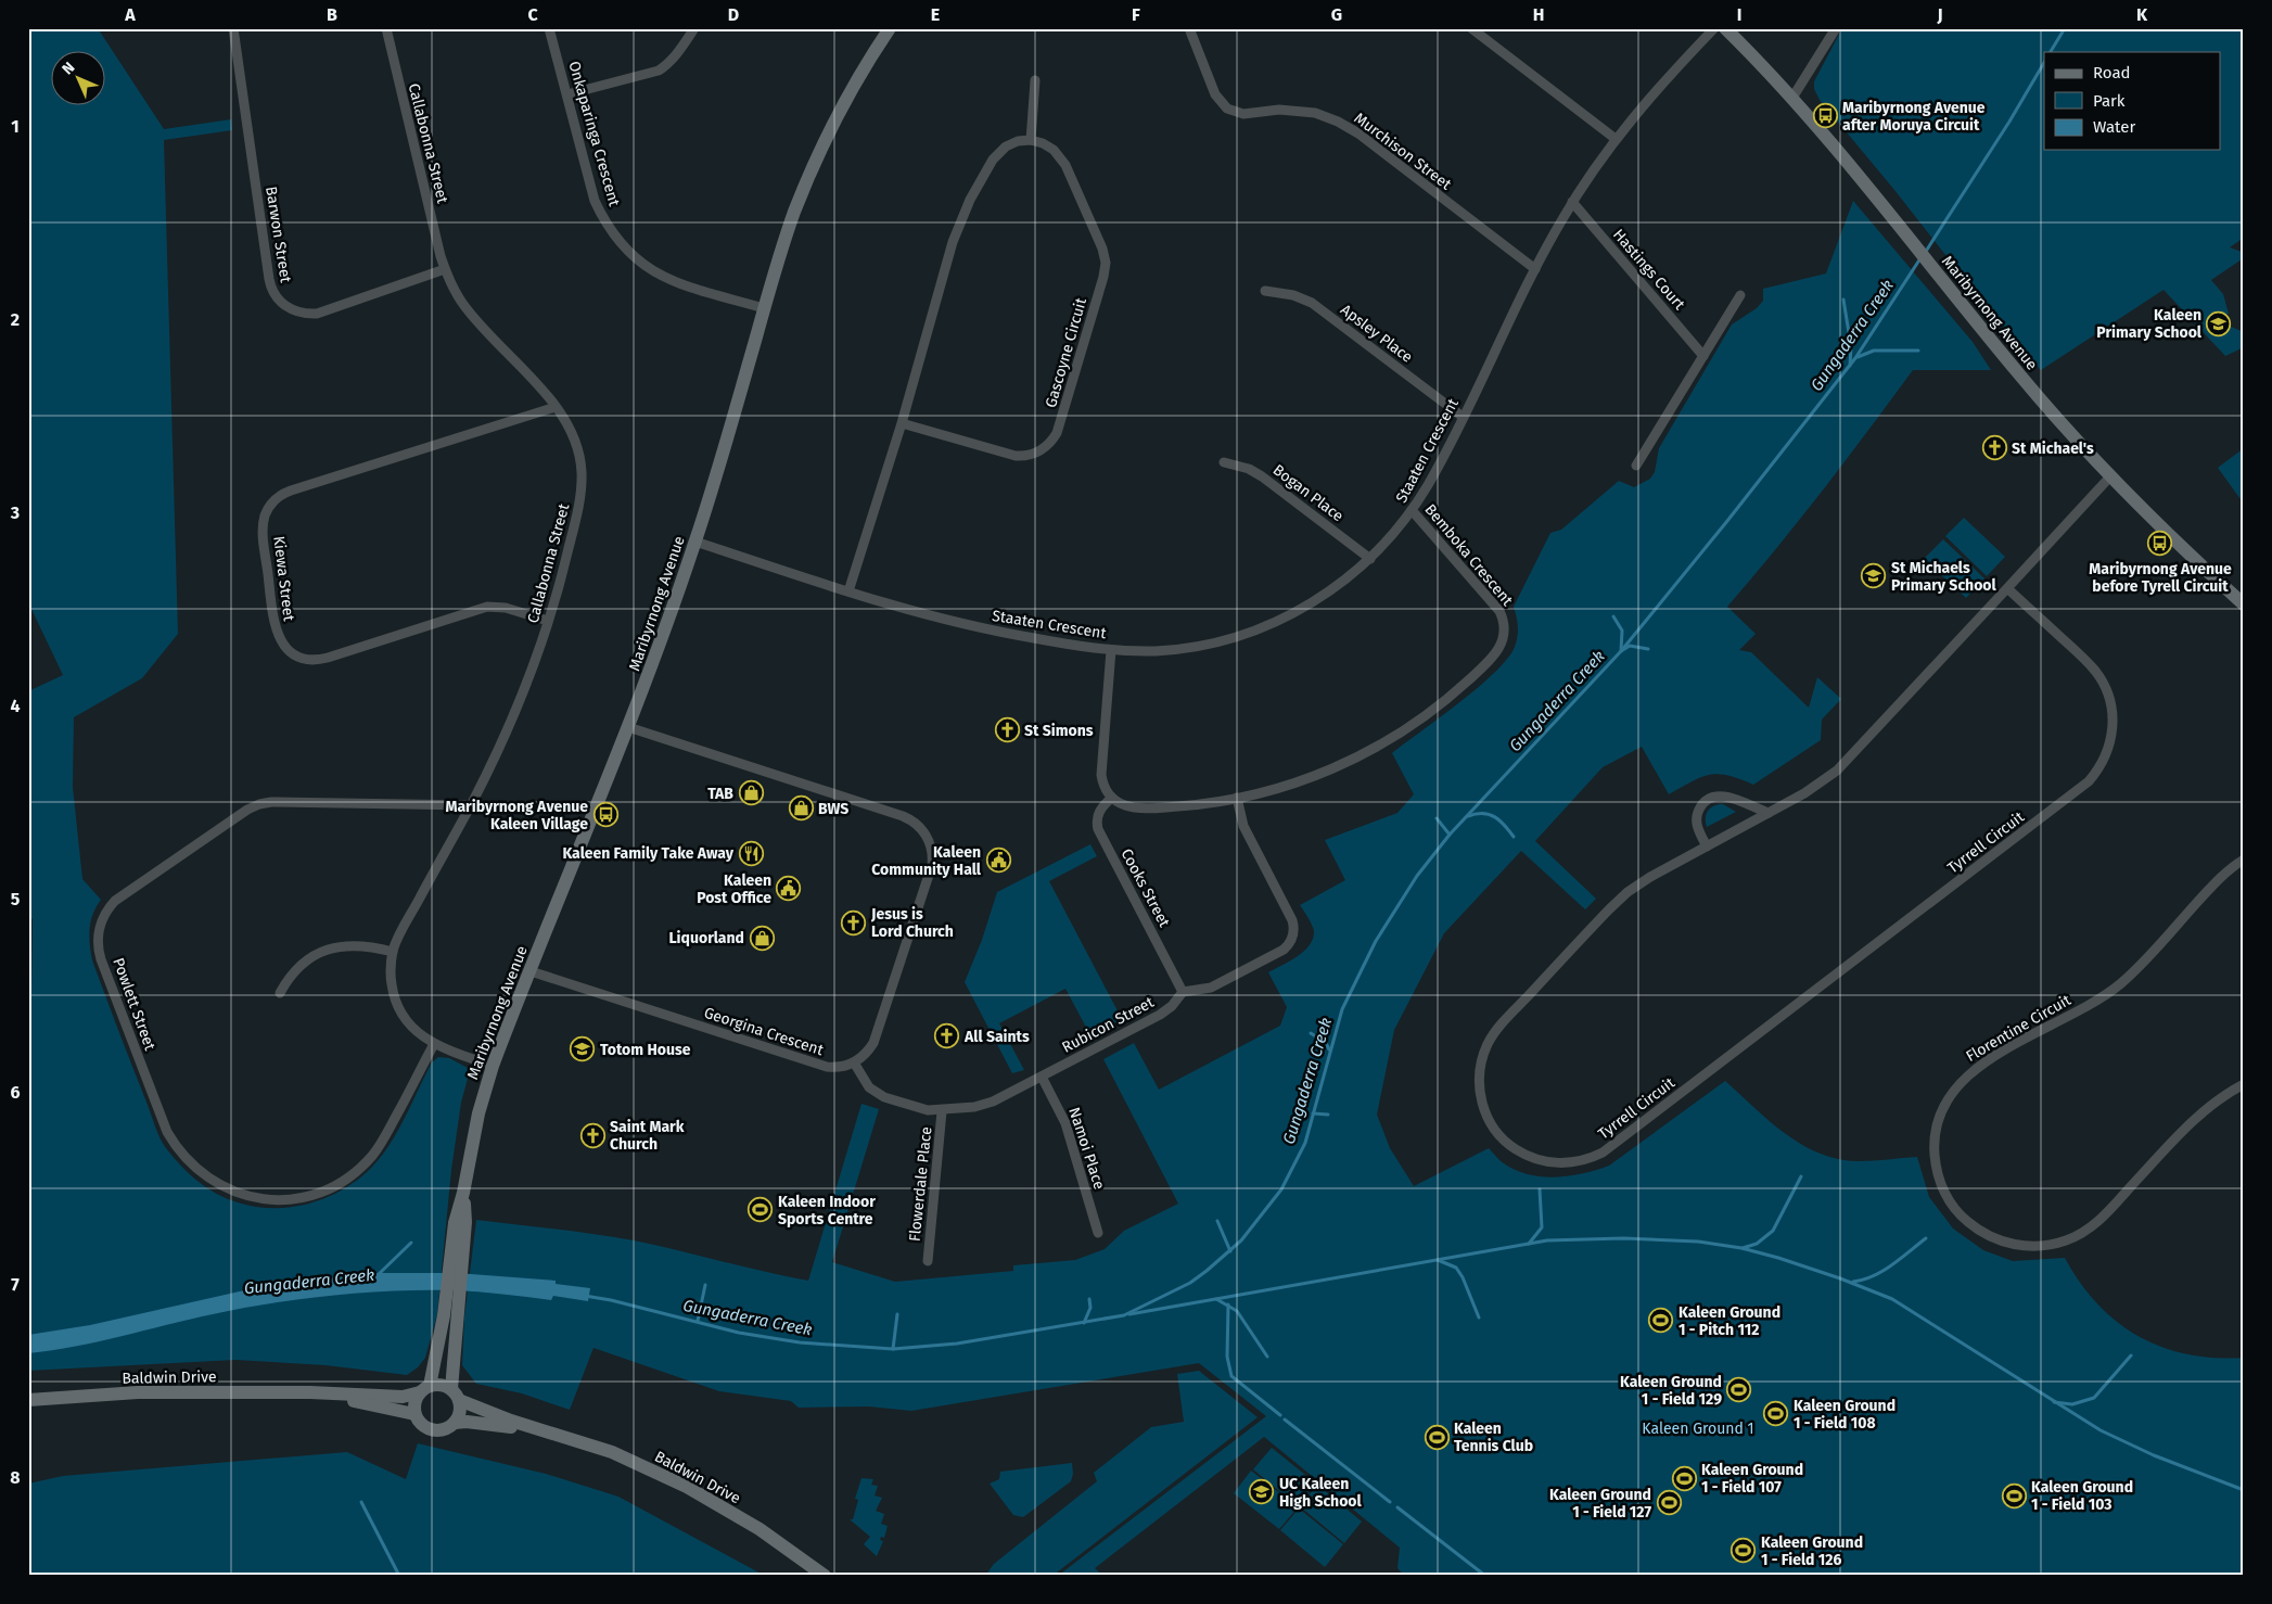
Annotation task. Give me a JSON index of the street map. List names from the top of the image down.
{
  "streets": {
    "street": [
      "Onkaparinga Crescent",
      "Callabonna Street",
      "Murchison Street",
      "Barwon Street",
      "Hastings Court",
      "Maribyrnong Avenue",
      "Apsley Place",
      "Gascoyne Circuit",
      "Staaten Crescent",
      "Bogan Place",
      "Bemboka Crescent",
      "Kiewa Street",
      "Tyrrell Circuit",
      "Cooks Street",
      "Powlett Street",
      "Rubicon Street",
      "Florentine Circuit",
      "Georgina Crescent",
      "Namoi Place",
      "Flowerdale Place",
      "Baldwin Drive"
    ]
  },
  "crossings": [
    ["Onkaparinga Crescent", "Maribyrnong Avenue"],
    ["Callabonna Street", "Barwon Street"],
    ["Callabonna Street", "Maribyrnong Avenue"],
    ["Callabonna Street", "Kiewa Street"],
    ["Callabonna Street", "Powlett Street"],
    ["Murchison Street", "Staaten Crescent"],
    ["Hastings Court", "Staaten Crescent"],
    ["Maribyrnong Avenue", "Staaten Crescent"],
    ["Maribyrnong Avenue", "Tyrrell Circuit"],
    ["Maribyrnong Avenue", "Georgina Crescent"],
    ["Maribyrnong Avenue", "Baldwin Drive"],
    ["Apsley Place", "Staaten Crescent"],
    ["Staaten Crescent", "Bogan Place"],
    ["Staaten Crescent", "Bemboka Crescent"],
    ["Bemboka Crescent", "Cooks Street"],
    ["Cooks Street", "Rubicon Street"],
    ["Rubicon Street", "Georgina Crescent"],
    ["Rubicon Street", "Namoi Place"],
    ["Rubicon Street", "Flowerdale Place"]
  ],
  "water": ["Gungaderra Creek"],
  "parks": ["Kaleen Ground 1"],
  "places": {
    "bus stop": ["Maribyrnong Avenue after Moruya Circuit", "Maribyrnong Avenue before Tyrell Circuit", "Maribyrnong Avenue Kaleen Village"],
    "school or university": [
      "Kaleen Primary School",
      "St Michaels Primary School",
      "Totom House",
      "UC Kaleen High School"
    ],
    "church": [
      "St Michael's",
      "St Simons",
      "Jesus is Lord Church",
      "All Saints",
      "Saint Mark Church"
    ],
    "shop": ["TAB", "BWS", "Liquorland"],
    "restaurant": ["Kaleen Family Take Away"],
    "public building": ["Kaleen Community Hall", "Kaleen Post Office"],
    "sports": [
      "Kaleen Indoor Sports Centre",
      "Kaleen Ground 1 - Pitch 112",
      "Kaleen Ground 1 - Field 129",
      "Kaleen Ground 1 - Field 108",
      "Kaleen Tennis Club",
      "Kaleen Ground 1 - Field 107",
      "Kaleen Ground 1 - Field 103",
      "Kaleen Ground 1 - Field 127",
      "Kaleen Ground 1 - Field 126"
    ]
  },
  "legend": ["Road", "Park", "Water"],
  "north": "top left",
  "grid": {
    "columns": [
      "A",
      "B",
      "C",
      "D",
      "E",
      "F",
      "G",
      "H",
      "I",
      "J",
      "K"
    ],
    "rows": [
      "1",
      "2",
      "3",
      "4",
      "5",
      "6",
      "7",
      "8"
    ]
  }
}
